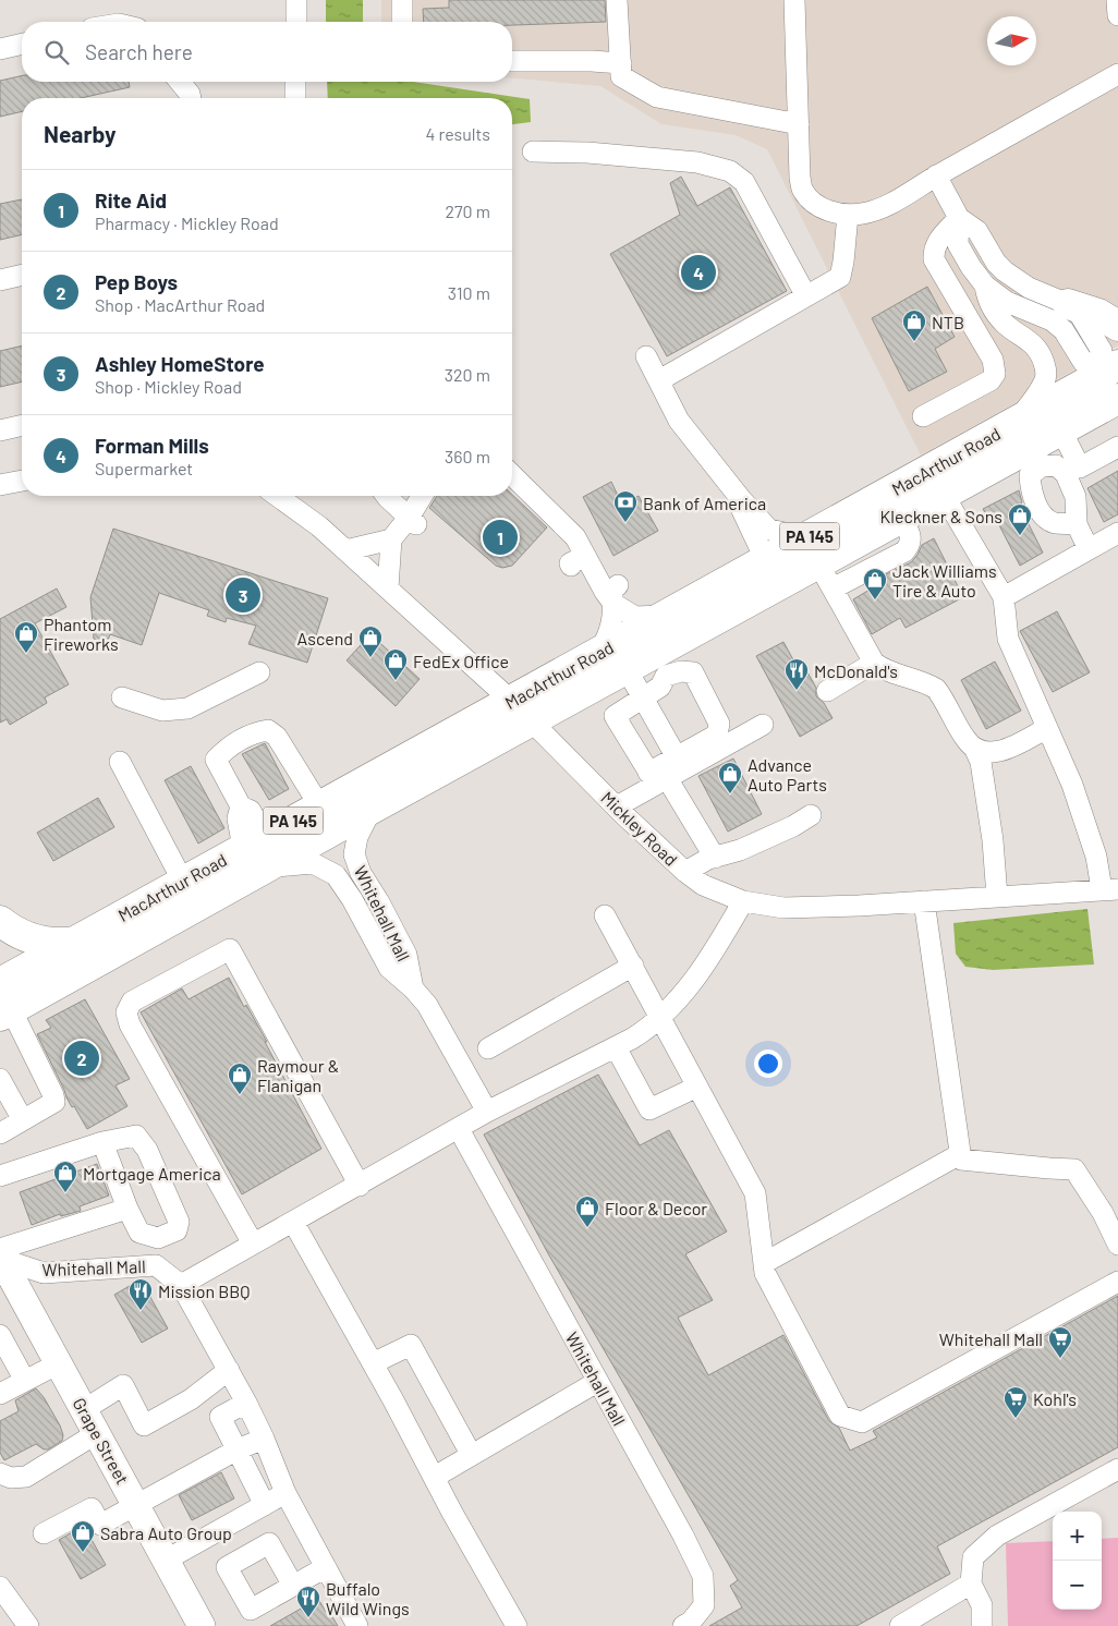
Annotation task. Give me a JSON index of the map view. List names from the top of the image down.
{
  "streets": {
    "highway": ["MacArthur Road", "PA 145"],
    "main road": ["Grape Street"],
    "street": ["Mickley Road", "Whitehall Mall"]
  },
  "crossings": [
    ["MacArthur Road", "Mickley Road"],
    ["MacArthur Road", "Whitehall Mall"],
    ["Whitehall Mall", "Grape Street"]
  ],
  "places": {
    "shop": [
      "NTB",
      "Kleckner & Sons",
      "Jack Williams Tire & Auto",
      "Phantom Fireworks",
      "Ascend",
      "FedEx Office",
      "Advance Auto Parts",
      "Raymour & Flanigan",
      "Mortgage America",
      "Floor & Decor",
      "Sabra Auto Group"
    ],
    "bank": ["Bank of America"],
    "restaurant": ["McDonald's", "Mission BBQ", "Buffalo Wild Wings"],
    "supermarket": ["Whitehall Mall", "Kohl's"]
  },
  "north": "right",
  "page": {
    "search": "Search here",
    "heading": ["Nearby", "4 results"],
    "list": [
      {
        "mark": "1",
        "name": "Rite Aid",
        "note": "Pharmacy · Mickley Road",
        "value": "270 m"
      },
      {
        "mark": "2",
        "name": "Pep Boys",
        "note": "Shop · MacArthur Road",
        "value": "310 m"
      },
      {
        "mark": "3",
        "name": "Ashley HomeStore",
        "note": "Shop · Mickley Road",
        "value": "320 m"
      },
      {
        "mark": "4",
        "name": "Forman Mills",
        "note": "Supermarket",
        "value": "360 m"
      }
    ],
    "pins": [
      "4",
      "1",
      "3",
      "2"
    ],
    "map_buttons": ["+", "−"]
  }
}
